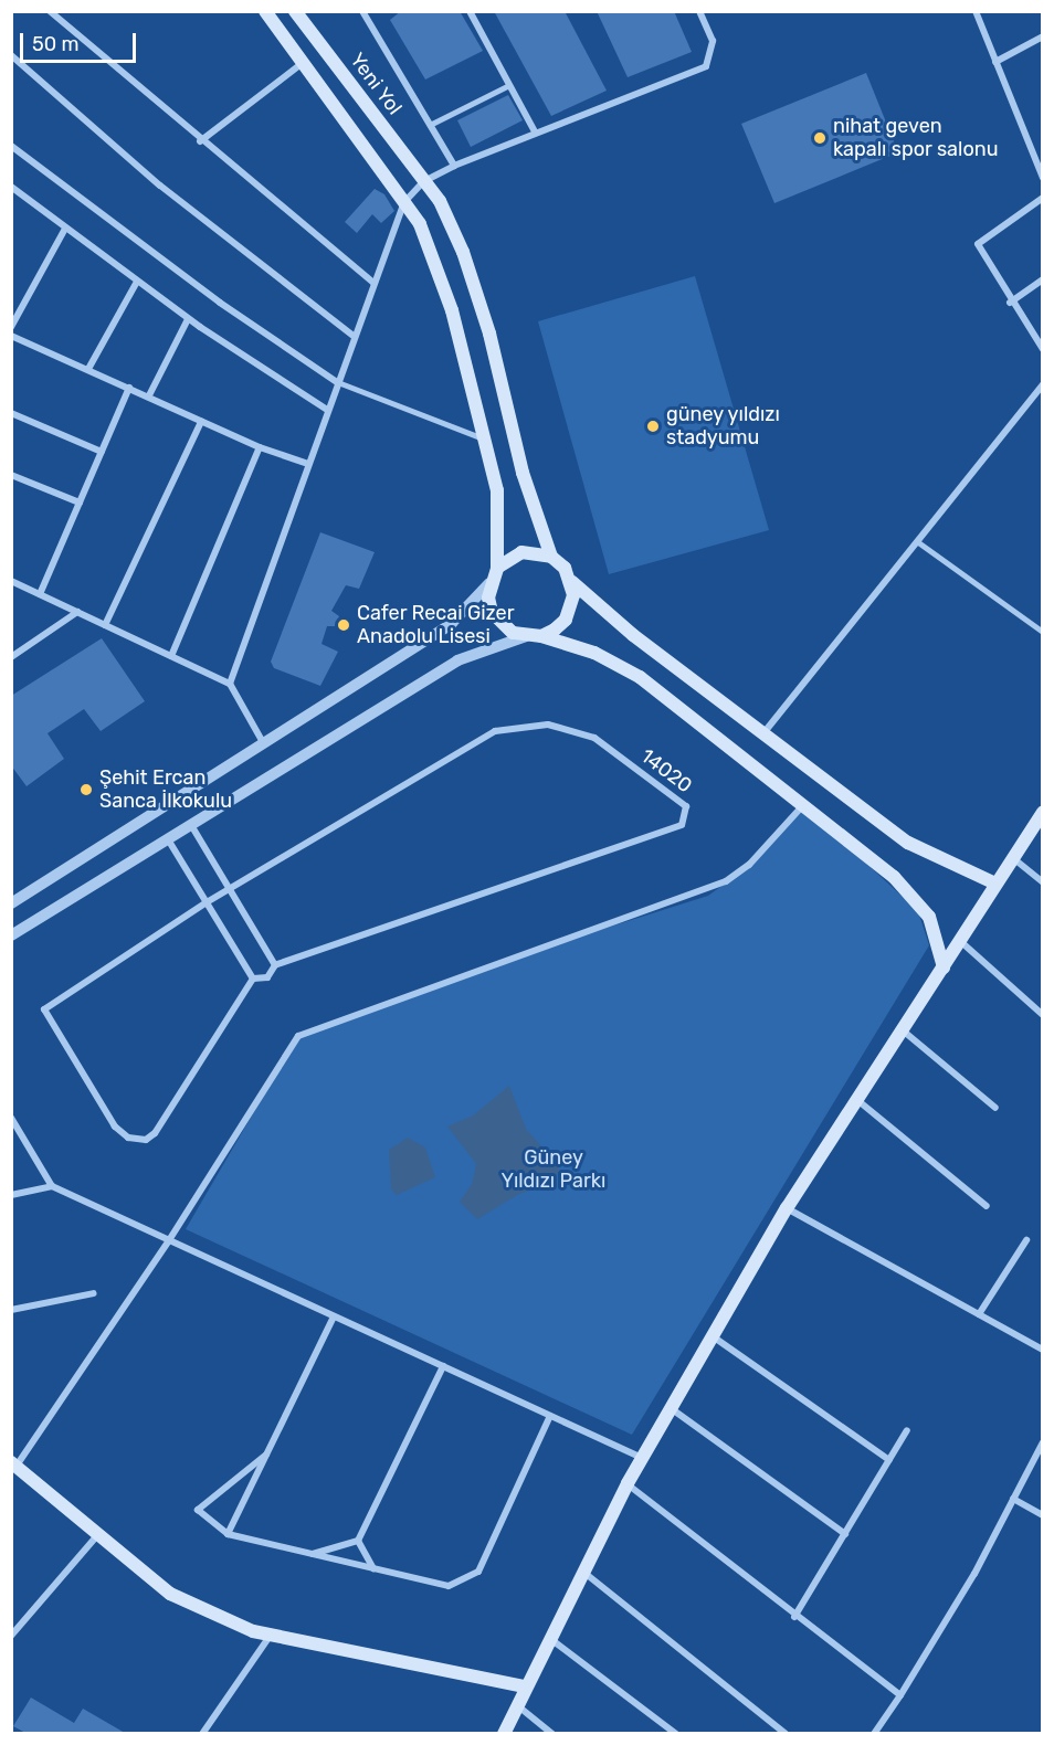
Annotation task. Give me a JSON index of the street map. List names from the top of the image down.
{
  "streets": {
    "main road": ["Yeni Yol"],
    "street": ["14020"]
  },
  "parks": ["Güney Yıldızı Parkı"],
  "places": [
    "nihat geven kapalı spor salonu",
    "güney yıldızı stadyumu",
    "Cafer Recai Gizer Anadolu Lisesi",
    "Şehit Ercan Sanca İlkokulu"
  ],
  "scale_bar": "50 m"
}
